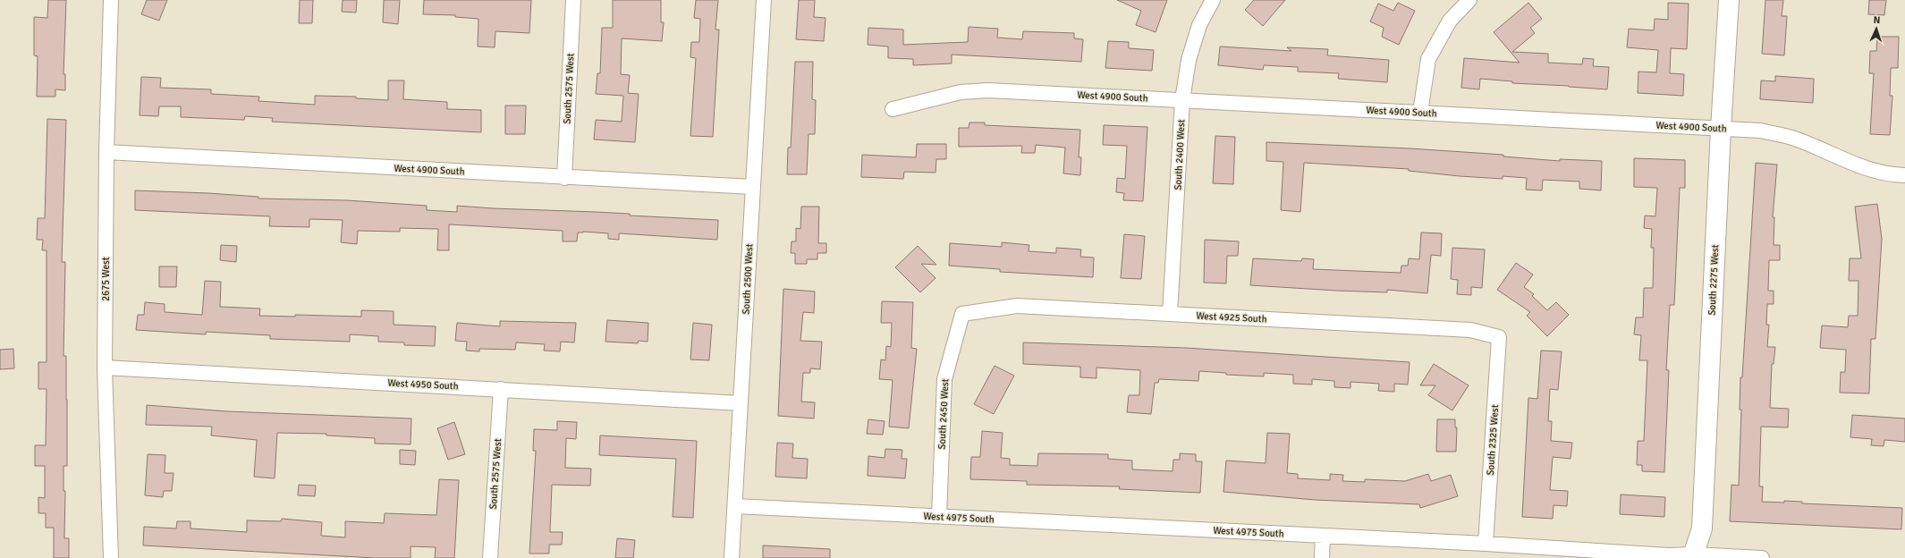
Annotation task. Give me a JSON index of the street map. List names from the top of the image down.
{
  "streets": {
    "street": [
      "South 2575 West",
      "West 4900 South",
      "South 2400 West",
      "2675 West",
      "South 2500 West",
      "South 2275 West",
      "West 4925 South",
      "West 4950 South",
      "South 2450 West",
      "South 2325 West",
      "West 4975 South"
    ]
  },
  "crossings": [
    ["South 2575 West", "West 4900 South"],
    ["South 2575 West", "West 4950 South"],
    ["West 4900 South", "South 2400 West"],
    ["West 4900 South", "2675 West"],
    ["West 4900 South", "South 2500 West"],
    ["West 4900 South", "South 2275 West"],
    ["South 2400 West", "West 4925 South"],
    ["2675 West", "West 4950 South"],
    ["South 2500 West", "West 4950 South"],
    ["South 2500 West", "West 4975 South"],
    ["South 2275 West", "West 4975 South"],
    ["West 4925 South", "South 2450 West"],
    ["West 4925 South", "South 2325 West"],
    ["South 2450 West", "West 4975 South"],
    ["South 2325 West", "West 4975 South"]
  ],
  "north": "top"
}
